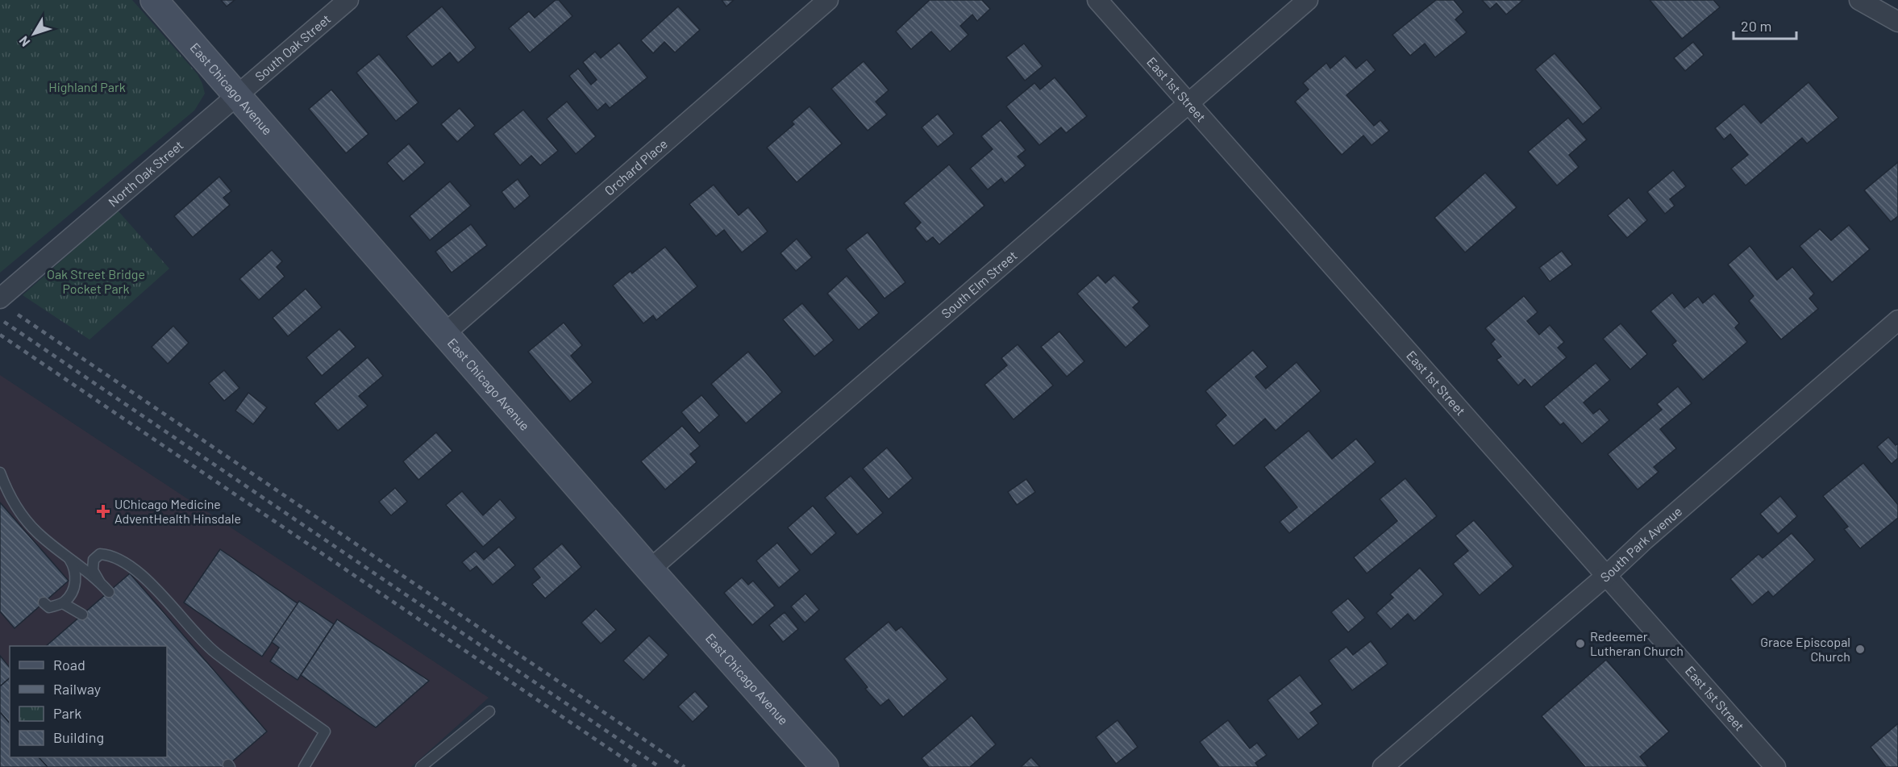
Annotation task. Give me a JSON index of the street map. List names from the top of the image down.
{
  "streets": {
    "main road": ["East Chicago Avenue"],
    "street": [
      "South Oak Street",
      "East 1st Street",
      "Orchard Place",
      "North Oak Street",
      "South Elm Street",
      "South Park Avenue"
    ]
  },
  "crossings": [
    ["South Oak Street", "East Chicago Avenue"],
    ["South Oak Street", "North Oak Street"],
    ["East Chicago Avenue", "Orchard Place"],
    ["East Chicago Avenue", "North Oak Street"],
    ["East Chicago Avenue", "South Elm Street"],
    ["East 1st Street", "South Elm Street"],
    ["East 1st Street", "South Park Avenue"]
  ],
  "parks": ["Highland Park", "Oak Street Bridge Pocket Park"],
  "places": {
    "health": ["UChicago Medicine AdventHealth Hinsdale"],
    "other": ["Redeemer Lutheran Church", "Grace Episcopal Church"]
  },
  "legend": [
    "Road",
    "Railway",
    "Park",
    "Building"
  ],
  "scale_bar": "20 m",
  "north": "bottom left"
}
